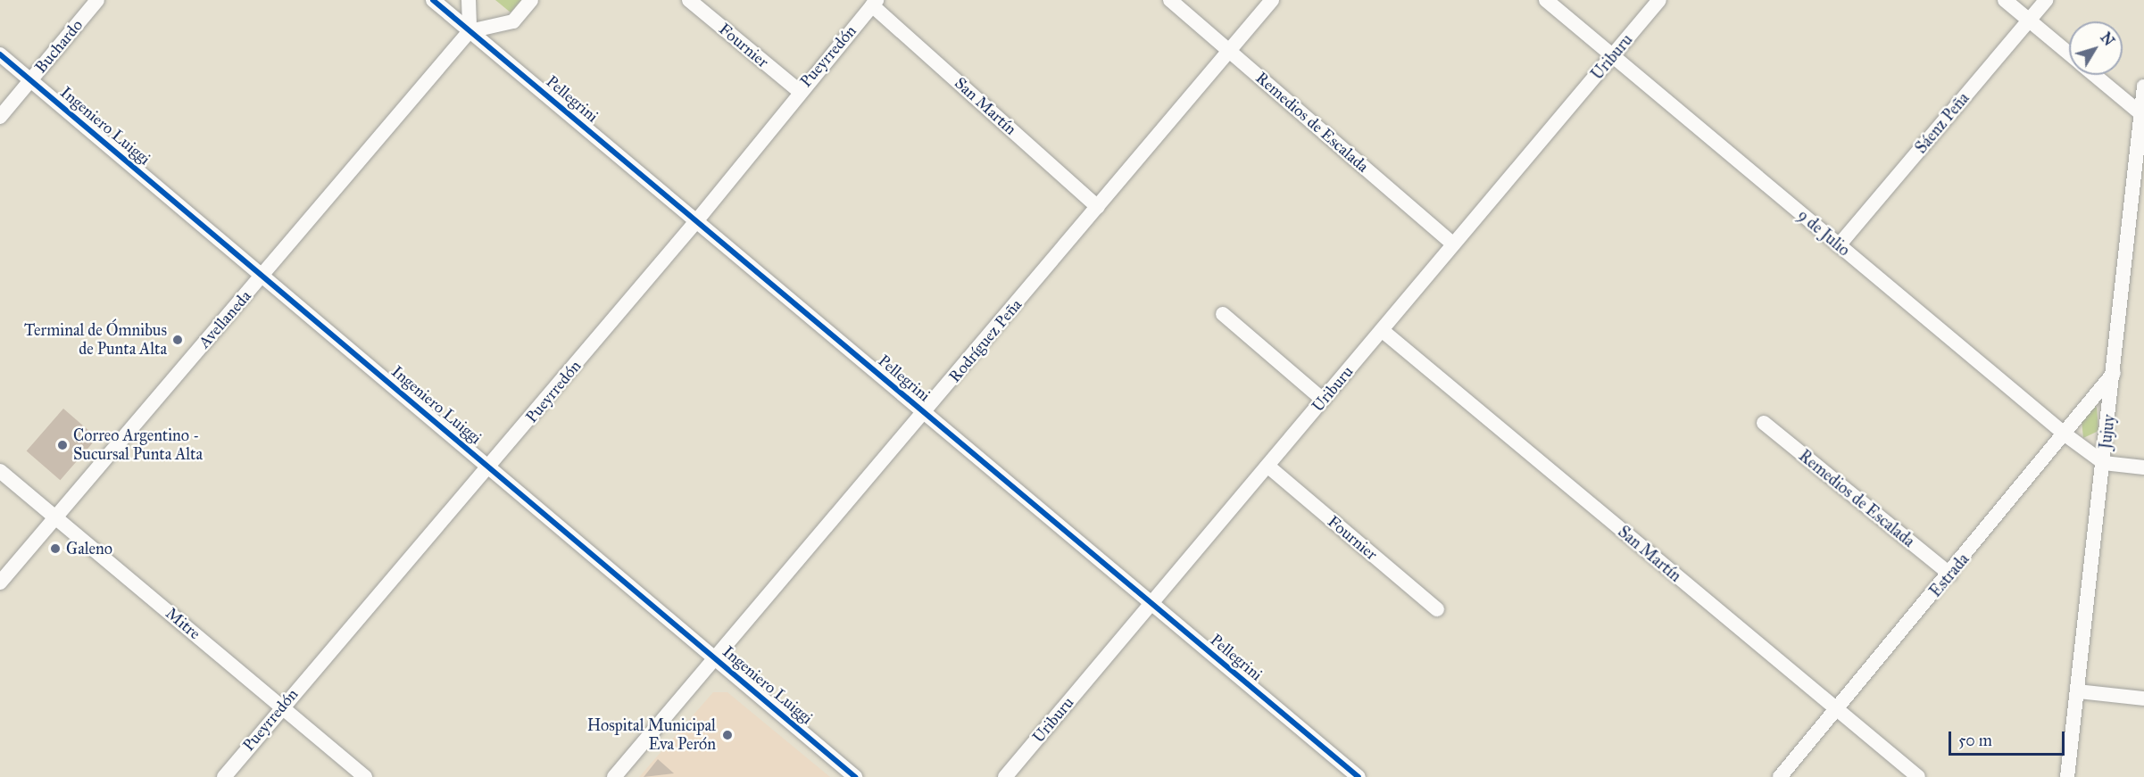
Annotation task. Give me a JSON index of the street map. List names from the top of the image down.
{
  "streets": {
    "street": [
      "Fournier",
      "Buchardo",
      "Pueyrredón",
      "Uriburu",
      "Pellegrini",
      "San Martín",
      "Remedios de Escalada",
      "Sáenz Peña",
      "Ingeniero Luiggi",
      "9 de Julio",
      "Avellaneda",
      "Rodríguez Peña",
      "Jujuy",
      "Estrada",
      "Mitre"
    ]
  },
  "crossings": [
    ["Fournier", "Pueyrredón"],
    ["Fournier", "Uriburu"],
    ["Buchardo", "Ingeniero Luiggi"],
    ["Pueyrredón", "Pellegrini"],
    ["Pueyrredón", "San Martín"],
    ["Pueyrredón", "Ingeniero Luiggi"],
    ["Pueyrredón", "Mitre"],
    ["Uriburu", "Pellegrini"],
    ["Uriburu", "San Martín"],
    ["Uriburu", "Remedios de Escalada"],
    ["Uriburu", "9 de Julio"],
    ["Pellegrini", "Avellaneda"],
    ["Pellegrini", "Rodríguez Peña"],
    ["San Martín", "Rodríguez Peña"],
    ["San Martín", "Estrada"],
    ["Remedios de Escalada", "Rodríguez Peña"],
    ["Remedios de Escalada", "Estrada"],
    ["Sáenz Peña", "9 de Julio"],
    ["Ingeniero Luiggi", "Avellaneda"],
    ["Ingeniero Luiggi", "Rodríguez Peña"],
    ["9 de Julio", "Jujuy"],
    ["9 de Julio", "Estrada"],
    ["Avellaneda", "Mitre"],
    ["Jujuy", "Estrada"]
  ],
  "places": [
    "Terminal de Ómnibus de Punta Alta",
    "Correo Argentino - Sucursal Punta Alta",
    "Galeno",
    "Hospital Municipal Eva Perón"
  ],
  "scale_bar": "50 m",
  "north": "top right"
}
